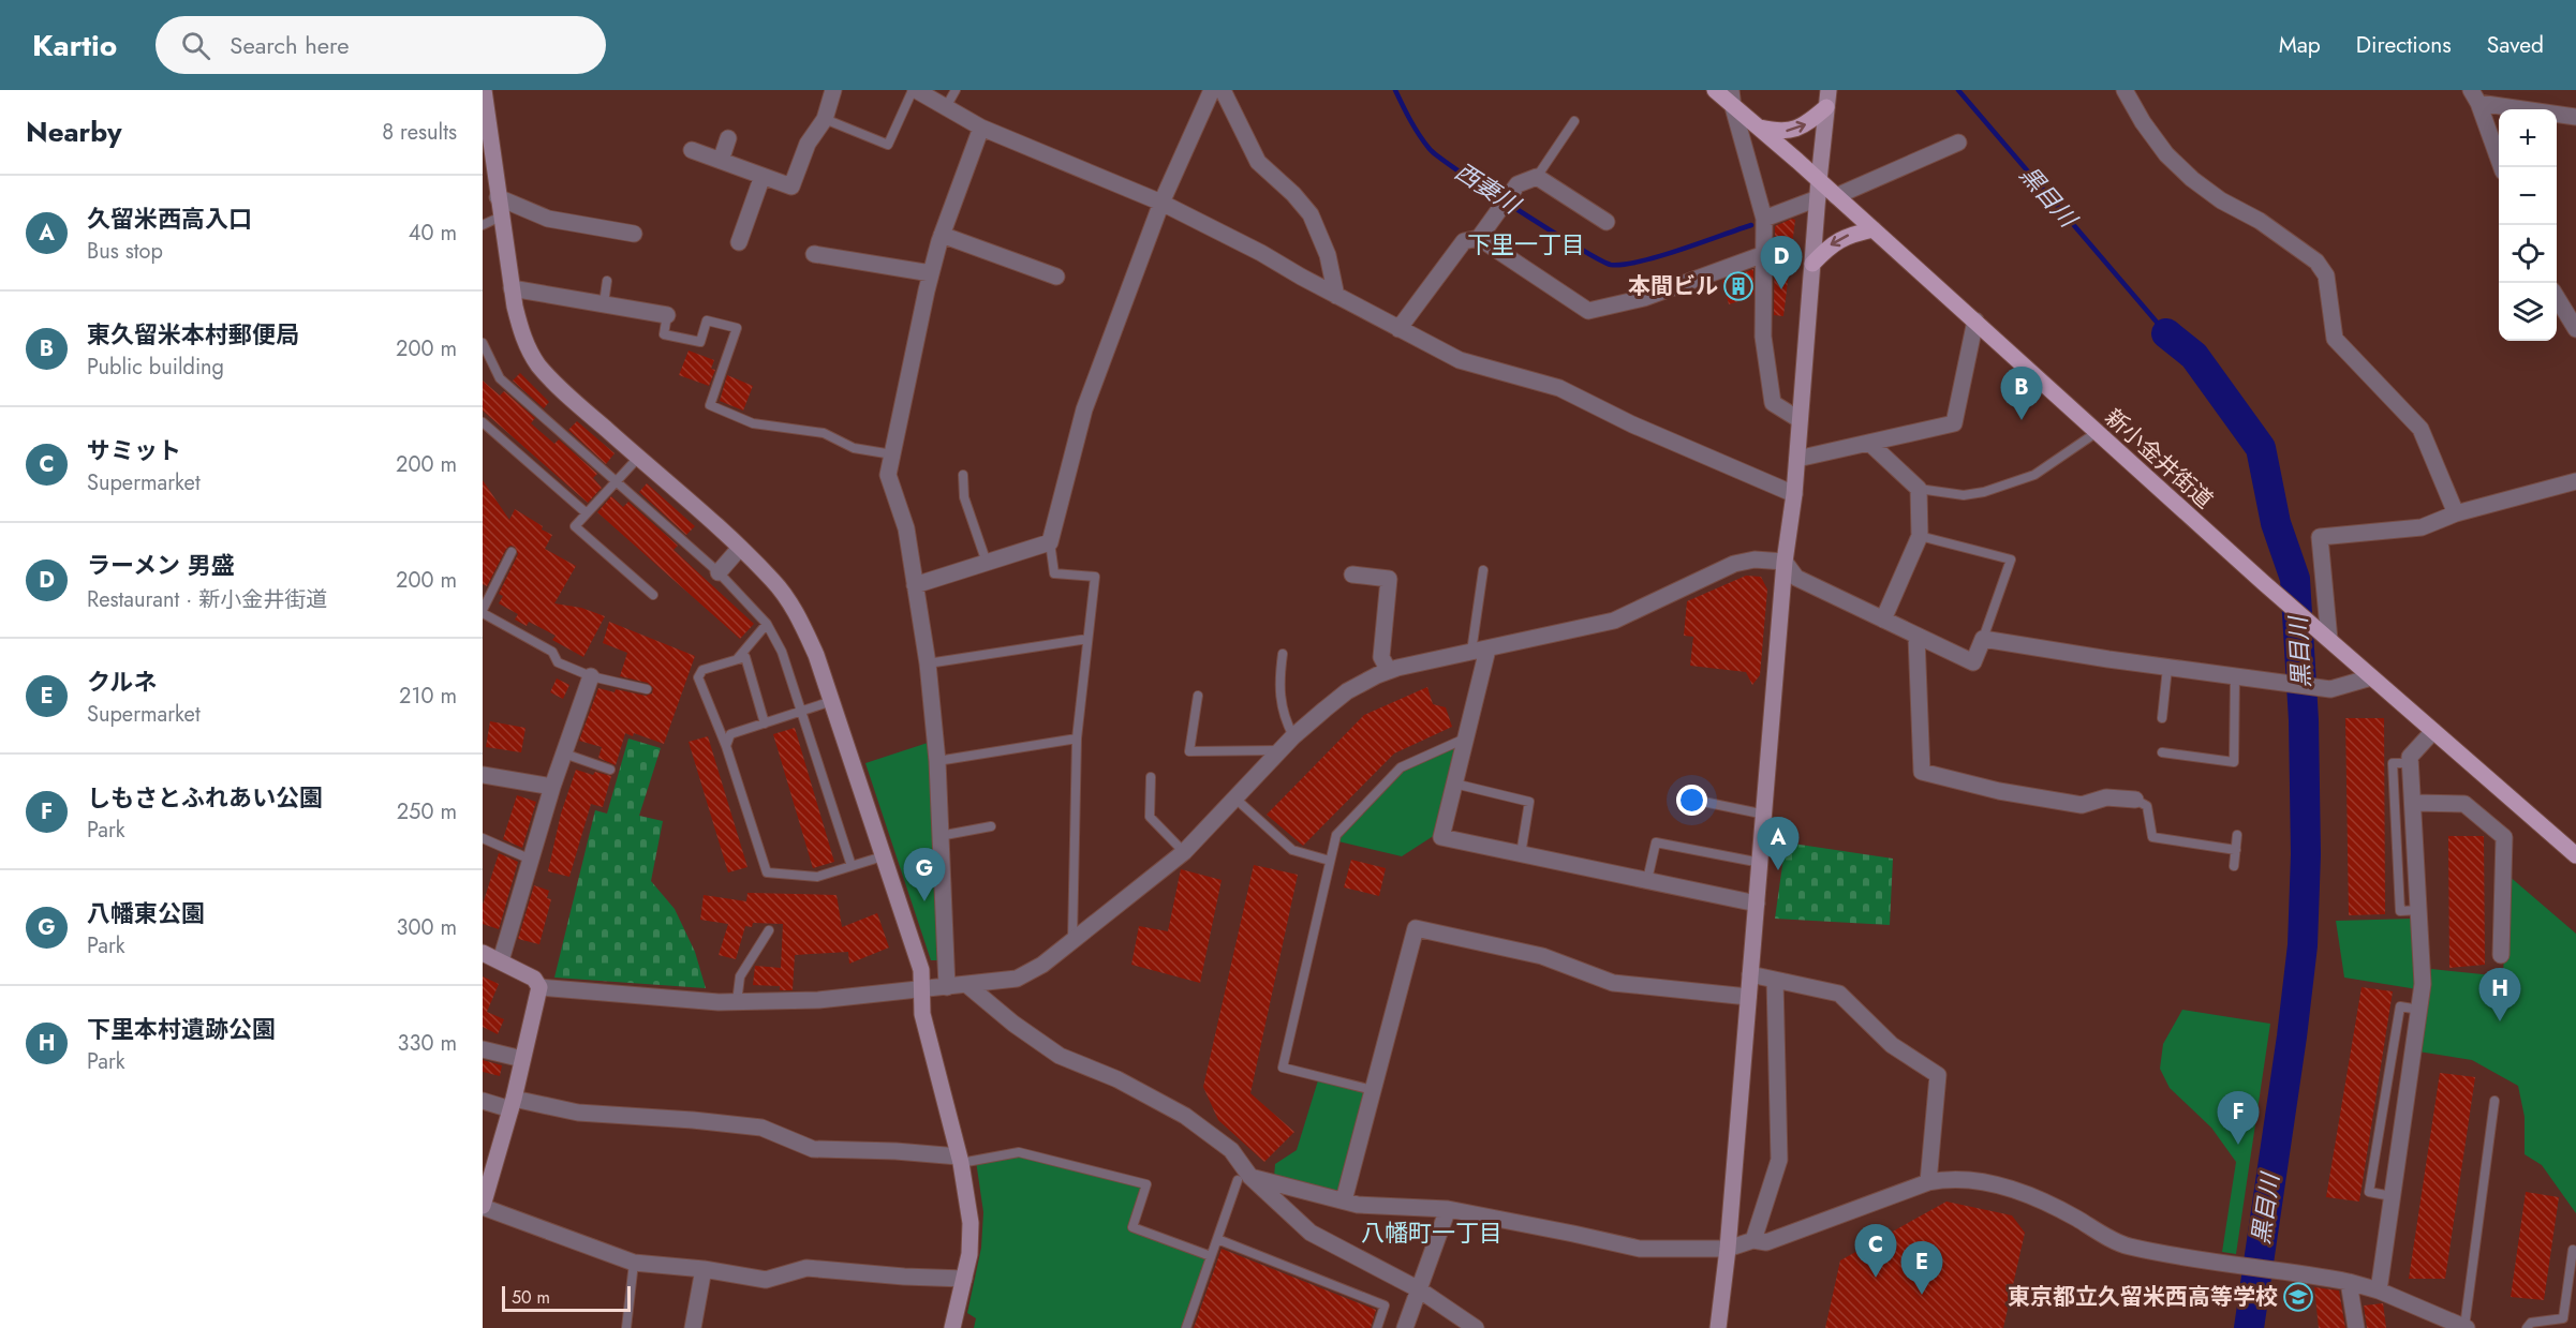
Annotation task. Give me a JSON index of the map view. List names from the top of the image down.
{
  "streets": {
    "main road": ["新小金井街道"]
  },
  "districts": ["下里一丁目", "八幡町一丁目"],
  "water": ["西妻川", "黒目川"],
  "places": {
    "building": ["本間ビル"],
    "school or university": ["東京都立久留米西高等学校"]
  },
  "scale_bar": "50 m",
  "page": {
    "header": "Kartio",
    "search": "Search here",
    "nav": ["Map", "Directions", "Saved"],
    "heading": ["Nearby", "8 results"],
    "map_buttons": ["+", "−"],
    "list": [
      {
        "mark": "A",
        "name": "久留米西高入口",
        "note": "Bus stop",
        "value": "40 m"
      },
      {
        "mark": "B",
        "name": "東久留米本村郵便局",
        "note": "Public building",
        "value": "200 m"
      },
      {
        "mark": "C",
        "name": "サミット",
        "note": "Supermarket",
        "value": "200 m"
      },
      {
        "mark": "D",
        "name": "ラーメン 男盛",
        "note": "Restaurant · 新小金井街道",
        "value": "200 m"
      },
      {
        "mark": "E",
        "name": "クルネ",
        "note": "Supermarket",
        "value": "210 m"
      },
      {
        "mark": "F",
        "name": "しもさとふれあい公園",
        "note": "Park",
        "value": "250 m"
      },
      {
        "mark": "G",
        "name": "八幡東公園",
        "note": "Park",
        "value": "300 m"
      },
      {
        "mark": "H",
        "name": "下里本村遺跡公園",
        "note": "Park",
        "value": "330 m"
      }
    ],
    "pins": [
      "D",
      "B",
      "A",
      "G",
      "H",
      "F",
      "C",
      "E"
    ],
    "scale": "50 m"
  }
}
